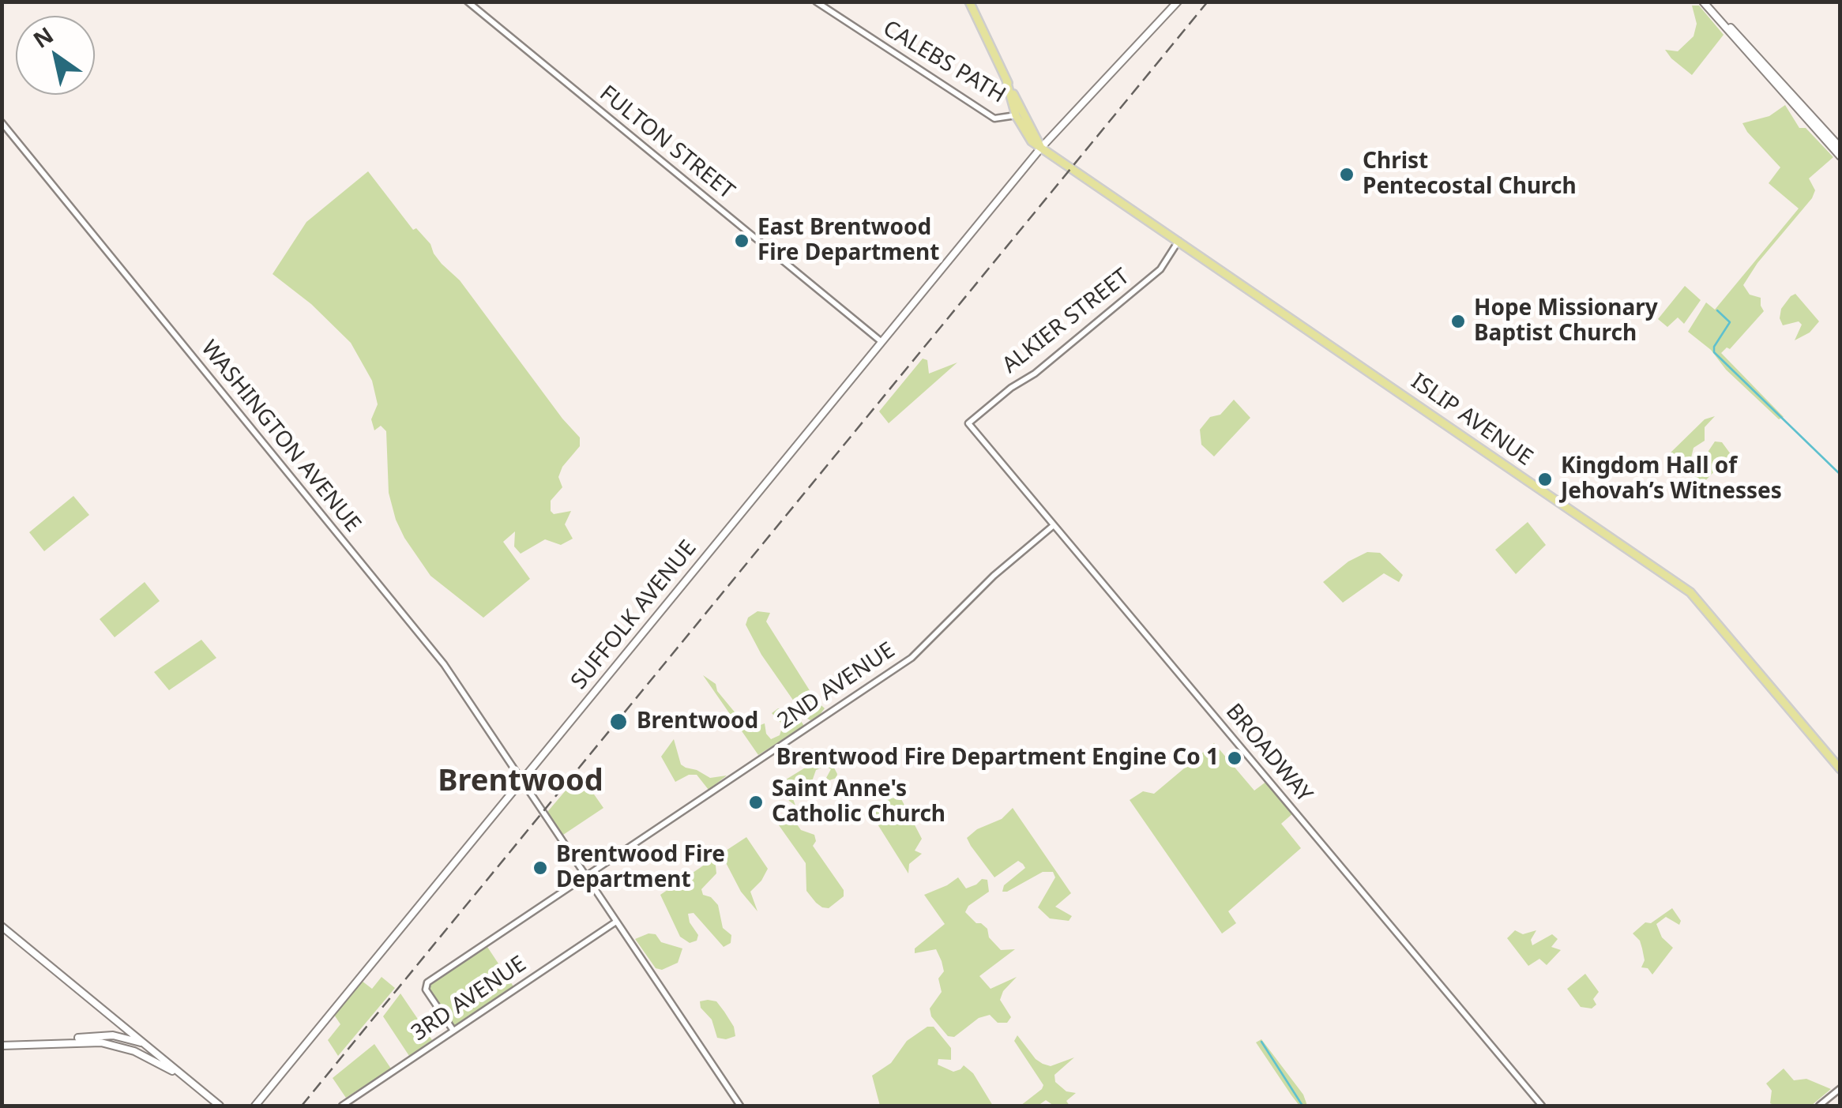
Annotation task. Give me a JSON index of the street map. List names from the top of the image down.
{
  "streets": {
    "main road": ["ISLIP AVENUE", "SUFFOLK AVENUE"],
    "street": [
      "CALEBS PATH",
      "FULTON STREET",
      "ALKIER STREET",
      "WASHINGTON AVENUE",
      "2ND AVENUE",
      "BROADWAY",
      "3RD AVENUE"
    ]
  },
  "crossings": [
    ["FULTON STREET", "SUFFOLK AVENUE"],
    ["ALKIER STREET", "ISLIP AVENUE"],
    ["ALKIER STREET", "BROADWAY"],
    ["ISLIP AVENUE", "SUFFOLK AVENUE"],
    ["WASHINGTON AVENUE", "SUFFOLK AVENUE"],
    ["WASHINGTON AVENUE", "2ND AVENUE"],
    ["WASHINGTON AVENUE", "3RD AVENUE"],
    ["2ND AVENUE", "BROADWAY"],
    ["2ND AVENUE", "3RD AVENUE"]
  ],
  "districts": ["Brentwood"],
  "places": [
    "Christ Pentecostal Church",
    "East Brentwood Fire Department",
    "Hope Missionary Baptist Church",
    "Kingdom Hall of Jehovah’s Witnesses",
    "Brentwood",
    "Brentwood Fire Department Engine Co 1",
    "Saint Anne's Catholic Church",
    "Brentwood Fire Department"
  ],
  "north": "top left"
}
